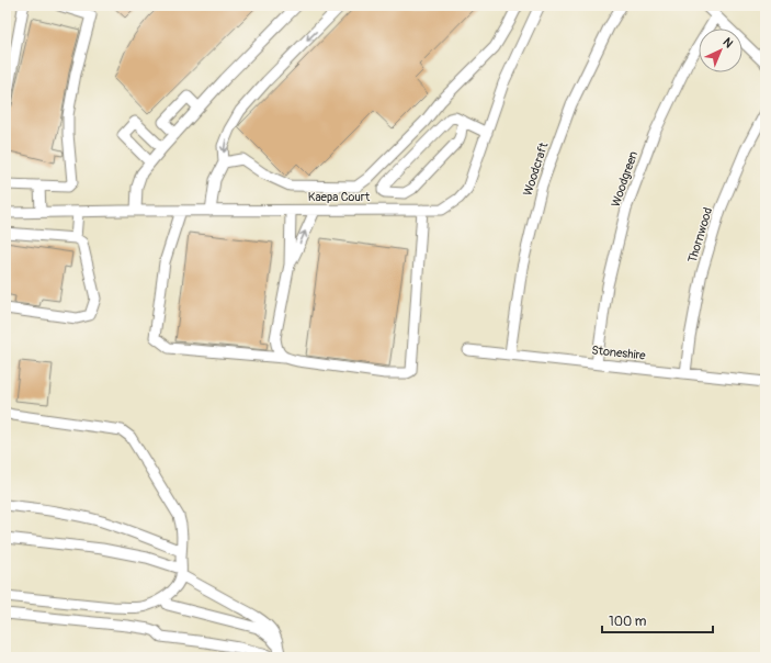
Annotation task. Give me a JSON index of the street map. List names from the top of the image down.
{
  "streets": {
    "street": [
      "Woodcraft",
      "Woodgreen",
      "Kaepa Court",
      "Thornwood",
      "Stoneshire"
    ]
  },
  "crossings": [
    ["Woodcraft", "Stoneshire"],
    ["Woodgreen", "Stoneshire"],
    ["Thornwood", "Stoneshire"]
  ],
  "scale_bar": "100 m",
  "north": "top right"
}
